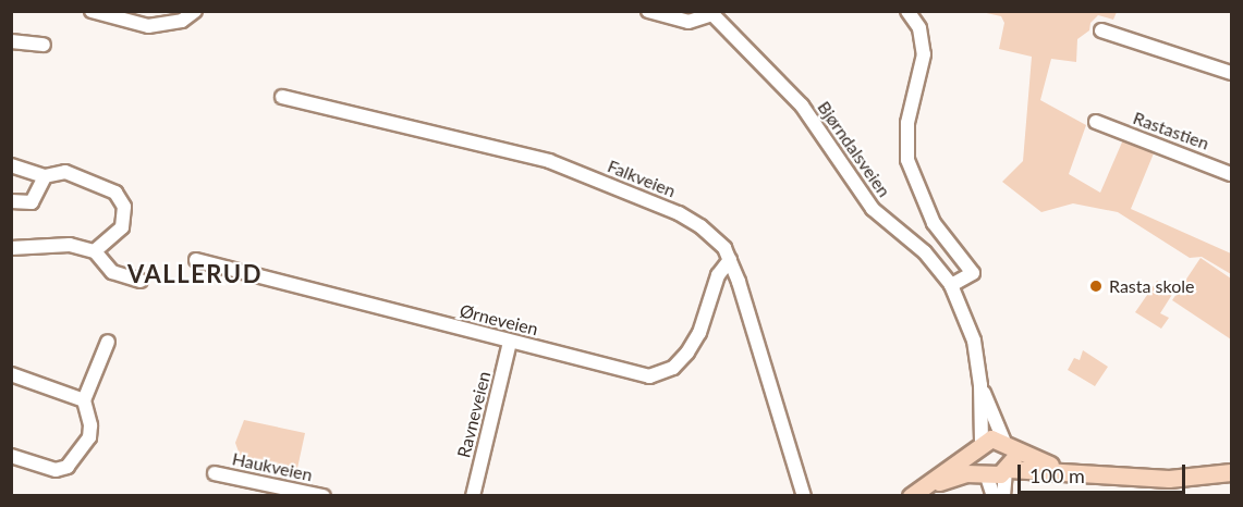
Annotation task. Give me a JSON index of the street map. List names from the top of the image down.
{
  "streets": {
    "street": [
      "Rastastien",
      "Bjørndalsveien",
      "Falkveien",
      "Ørneveien",
      "Ravneveien",
      "Haukveien"
    ]
  },
  "crossings": [
    ["Falkveien", "Ørneveien"],
    ["Ørneveien", "Ravneveien"]
  ],
  "districts": ["VALLERUD"],
  "places": ["Rasta skole"],
  "scale_bar": "100 m"
}
